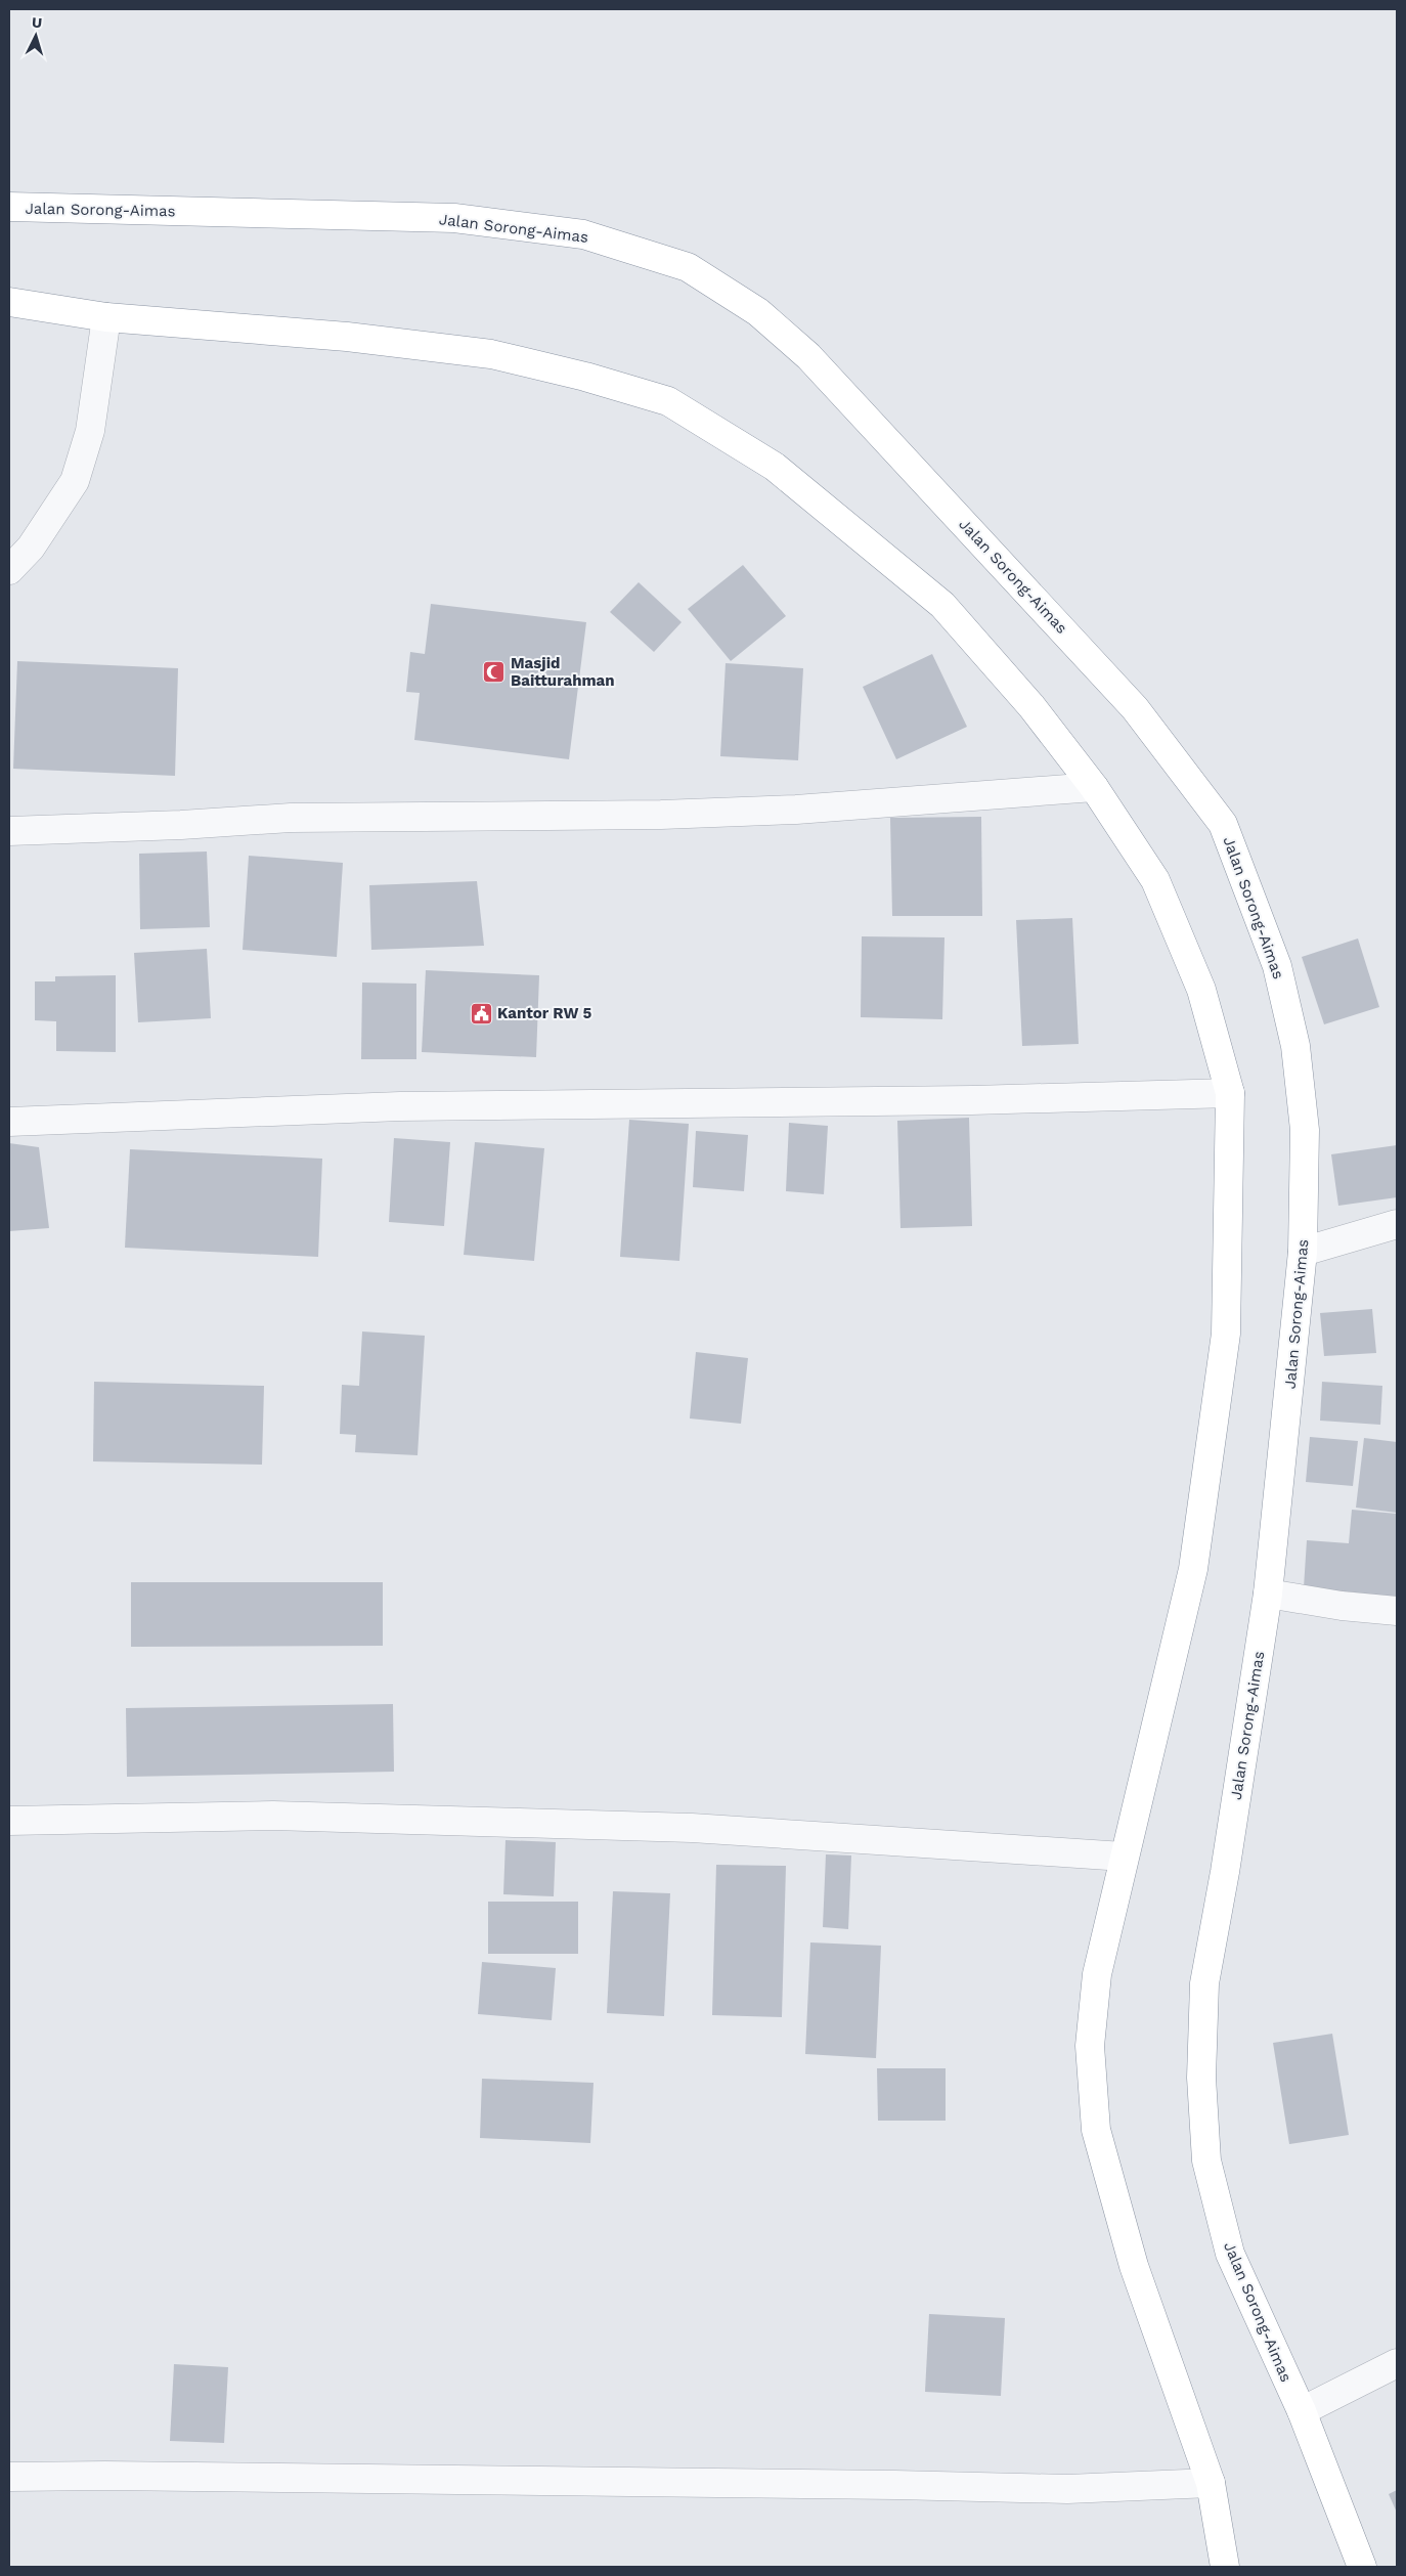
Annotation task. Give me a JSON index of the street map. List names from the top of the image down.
{
  "streets": {
    "highway": ["Jalan Sorong-Aimas"]
  },
  "places": {
    "mosque": ["Masjid Baitturahman"],
    "public building": ["Kantor RW 5"]
  },
  "north": "top"
}
